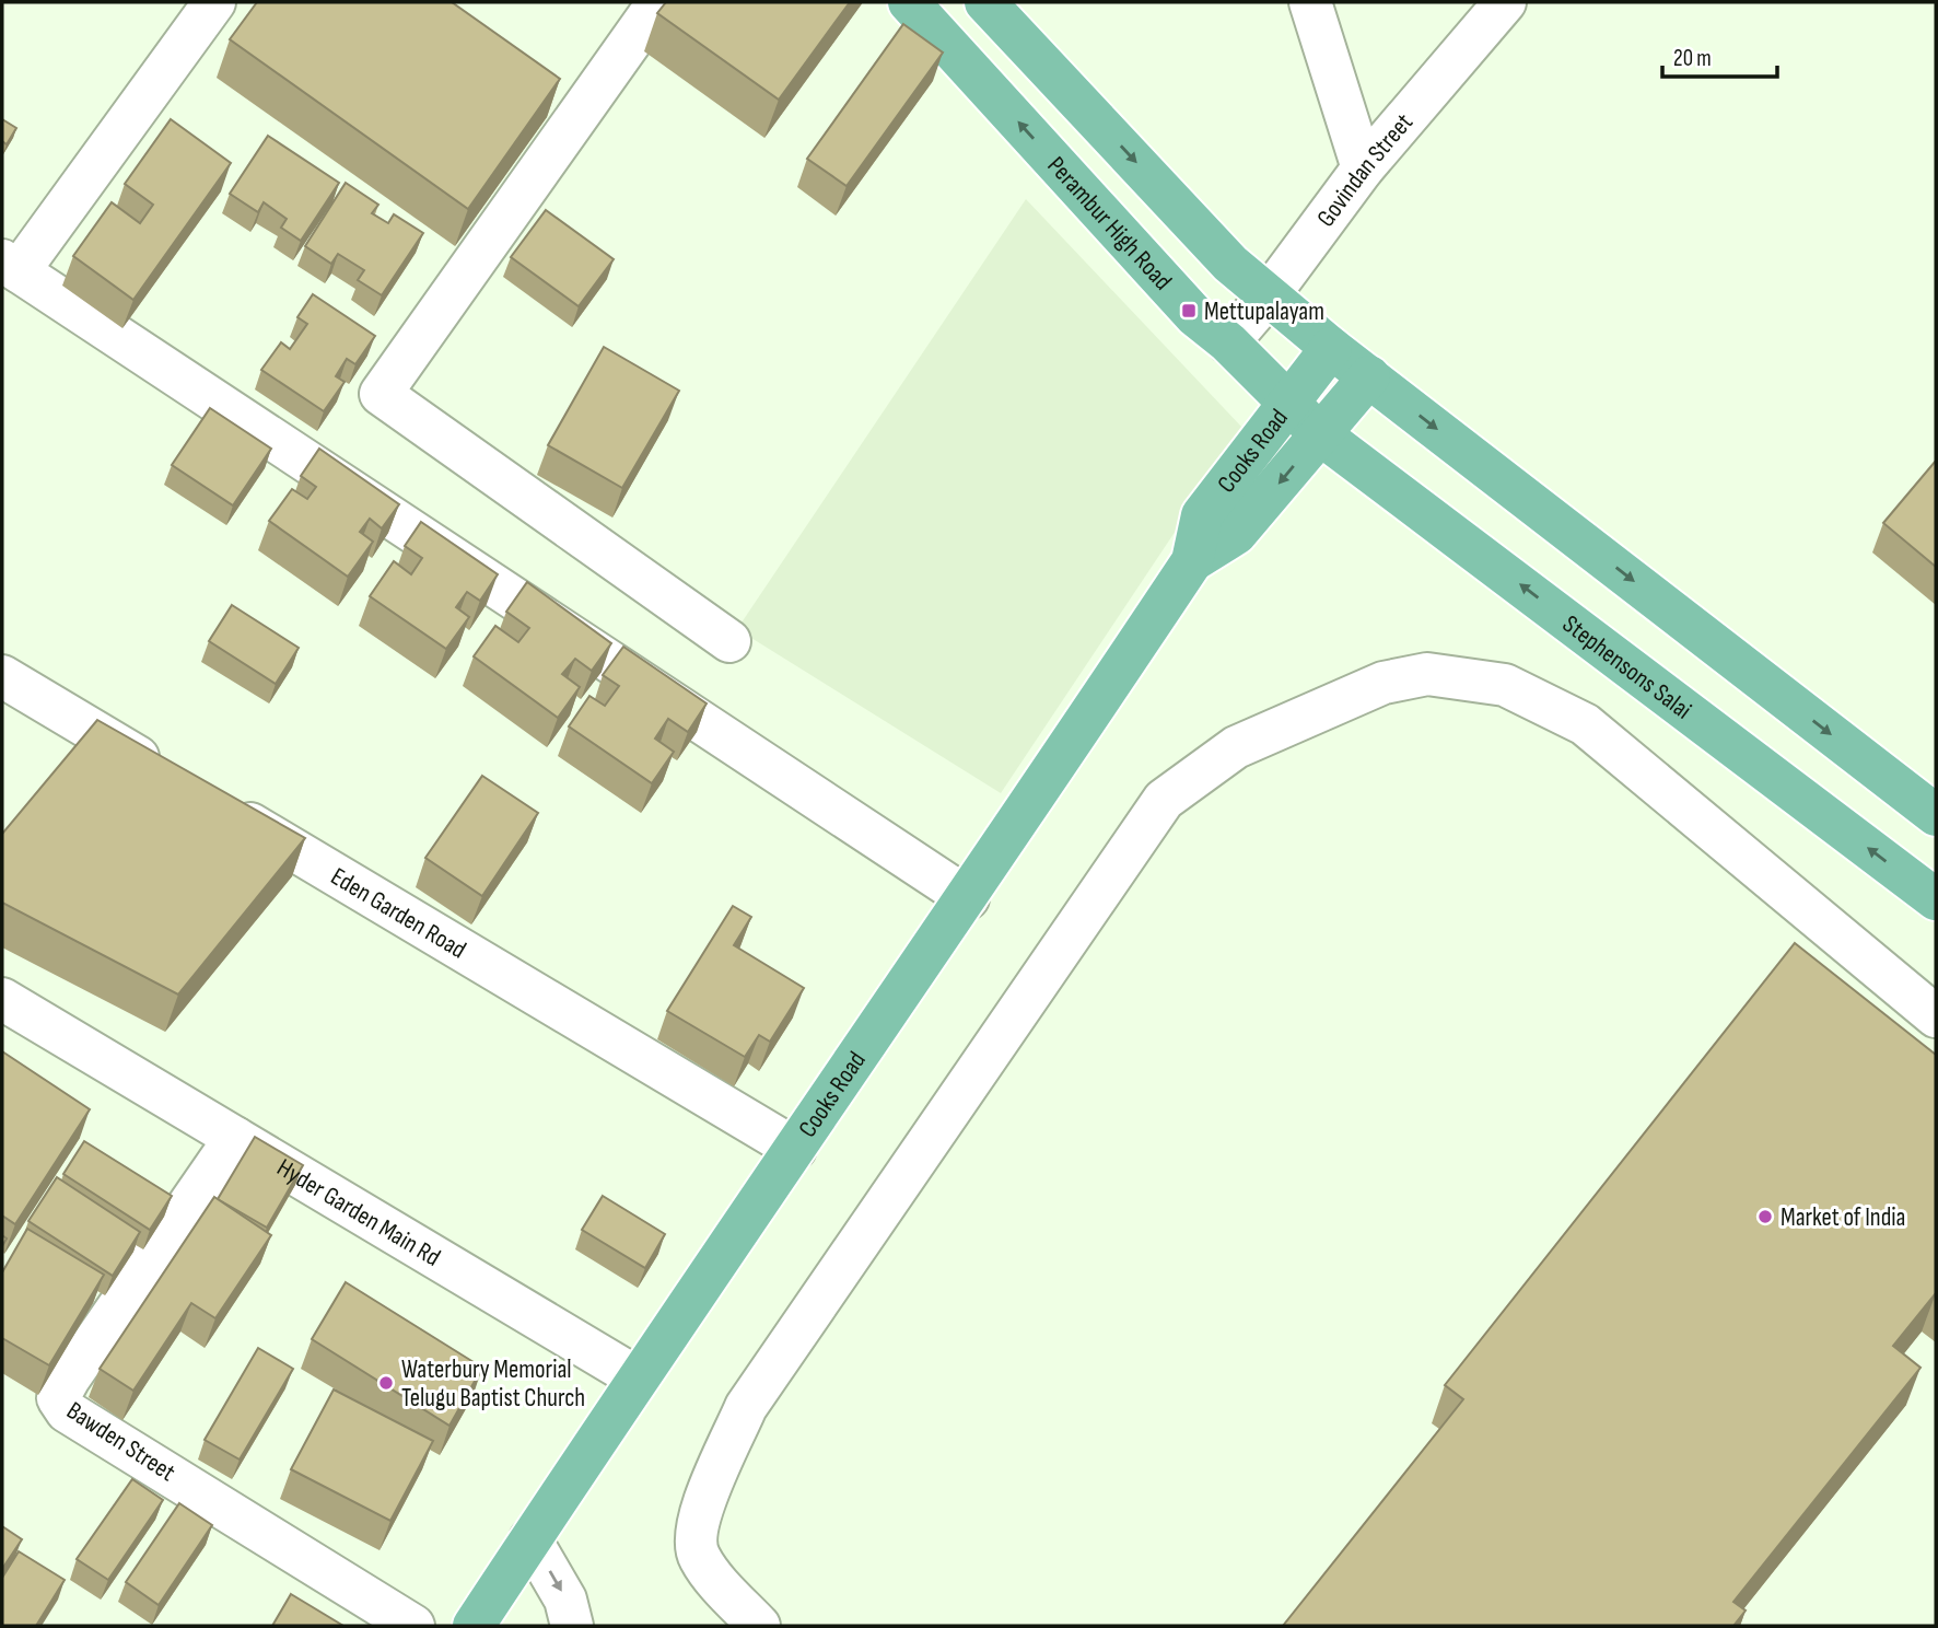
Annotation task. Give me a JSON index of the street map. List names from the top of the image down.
{
  "streets": {
    "main road": ["Perambur High Road", "Cooks Road", "Stephensons Salai"],
    "street": [
      "Govindan Street",
      "Eden Garden Road",
      "Hyder Garden Main Rd",
      "Bawden Street"
    ]
  },
  "crossings": [
    ["Govindan Street", "Perambur High Road"],
    ["Perambur High Road", "Cooks Road"],
    ["Perambur High Road", "Stephensons Salai"],
    ["Cooks Road", "Stephensons Salai"],
    ["Cooks Road", "Eden Garden Road"],
    ["Cooks Road", "Hyder Garden Main Rd"],
    ["Hyder Garden Main Rd", "Bawden Street"]
  ],
  "places": {
    "transit": ["Mettupalayam"],
    "other": ["Market of India", "Waterbury Memorial Telugu Baptist Church"]
  },
  "scale_bar": "20 m"
}
